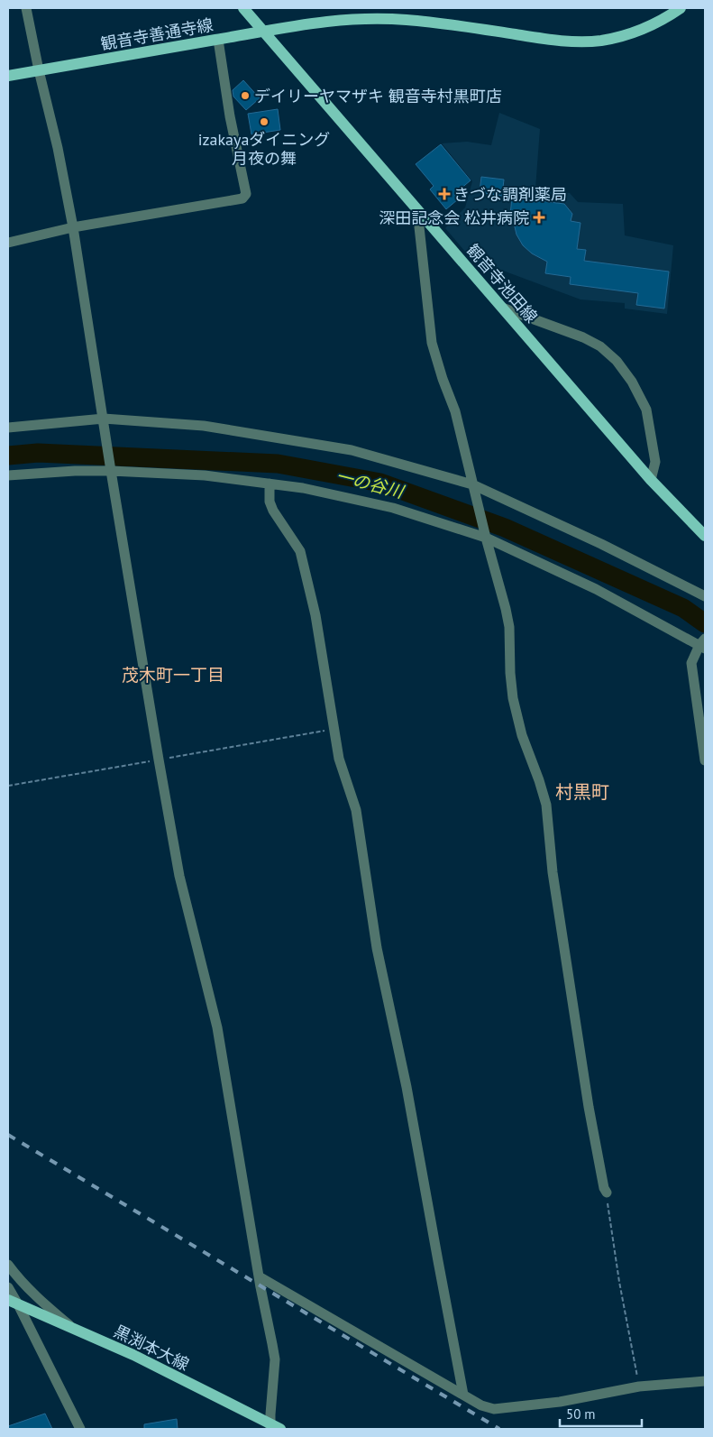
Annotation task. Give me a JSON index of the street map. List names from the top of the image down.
{
  "streets": {
    "main road": ["観音寺善通寺線", "観音寺池田線", "黒渕本大線"]
  },
  "crossings": [
    ["観音寺善通寺線", "観音寺池田線"]
  ],
  "districts": ["茂木町一丁目", "村黒町"],
  "water": ["一の谷川"],
  "places": {
    "other": ["デイリーヤマザキ 観音寺村黒町店", "izakayaダイニング 月夜の舞"],
    "health": ["きづな調剤薬局", "深田記念会 松井病院"]
  },
  "scale_bar": "50 m"
}
